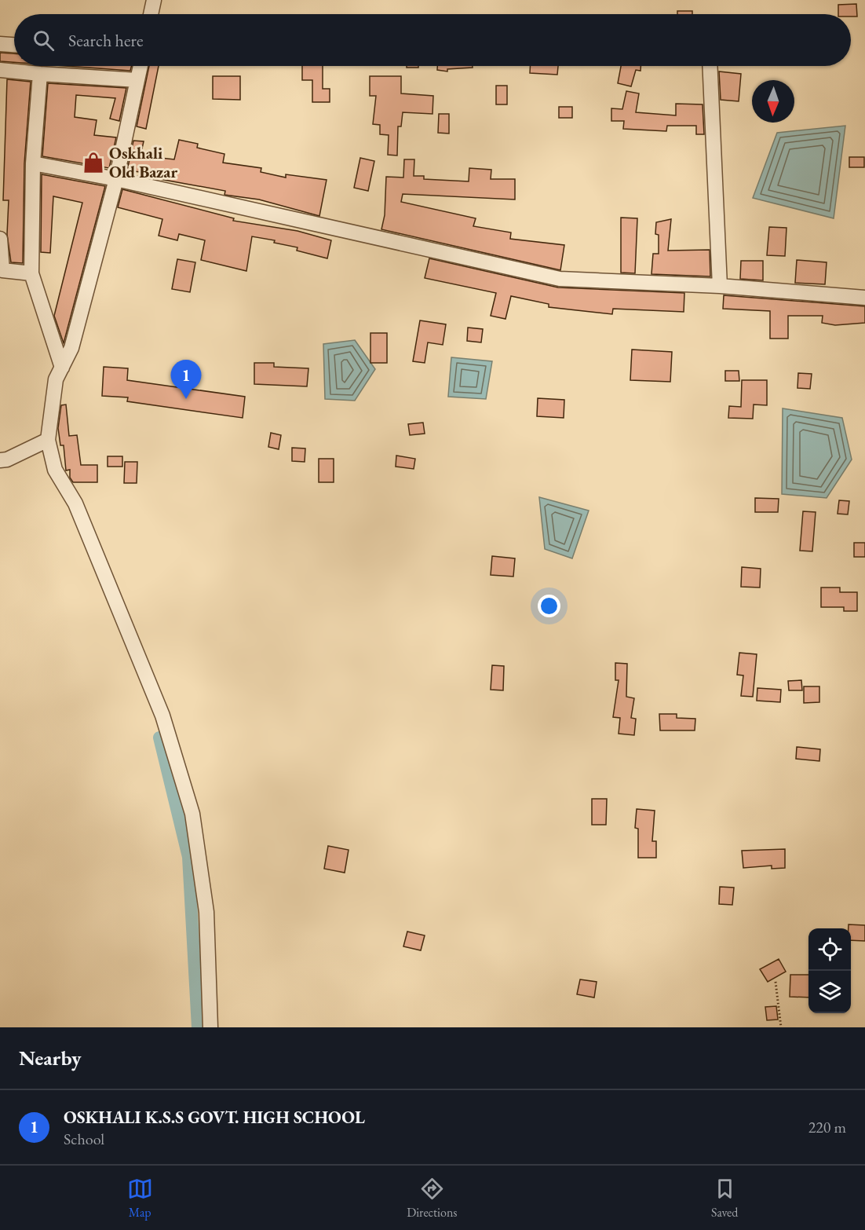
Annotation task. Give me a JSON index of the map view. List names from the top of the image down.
{
  "places": {
    "shop": ["Oskhali Old Bazar"]
  },
  "north": "bottom",
  "page": {
    "search": "Search here",
    "pins": "1",
    "heading": "Nearby",
    "list": [
      {
        "mark": "1",
        "name": "OSKHALI K.S.S GOVT. HIGH SCHOOL",
        "note": "School",
        "value": "220 m"
      }
    ],
    "nav": ["Map", "Directions", "Saved"]
  }
}
